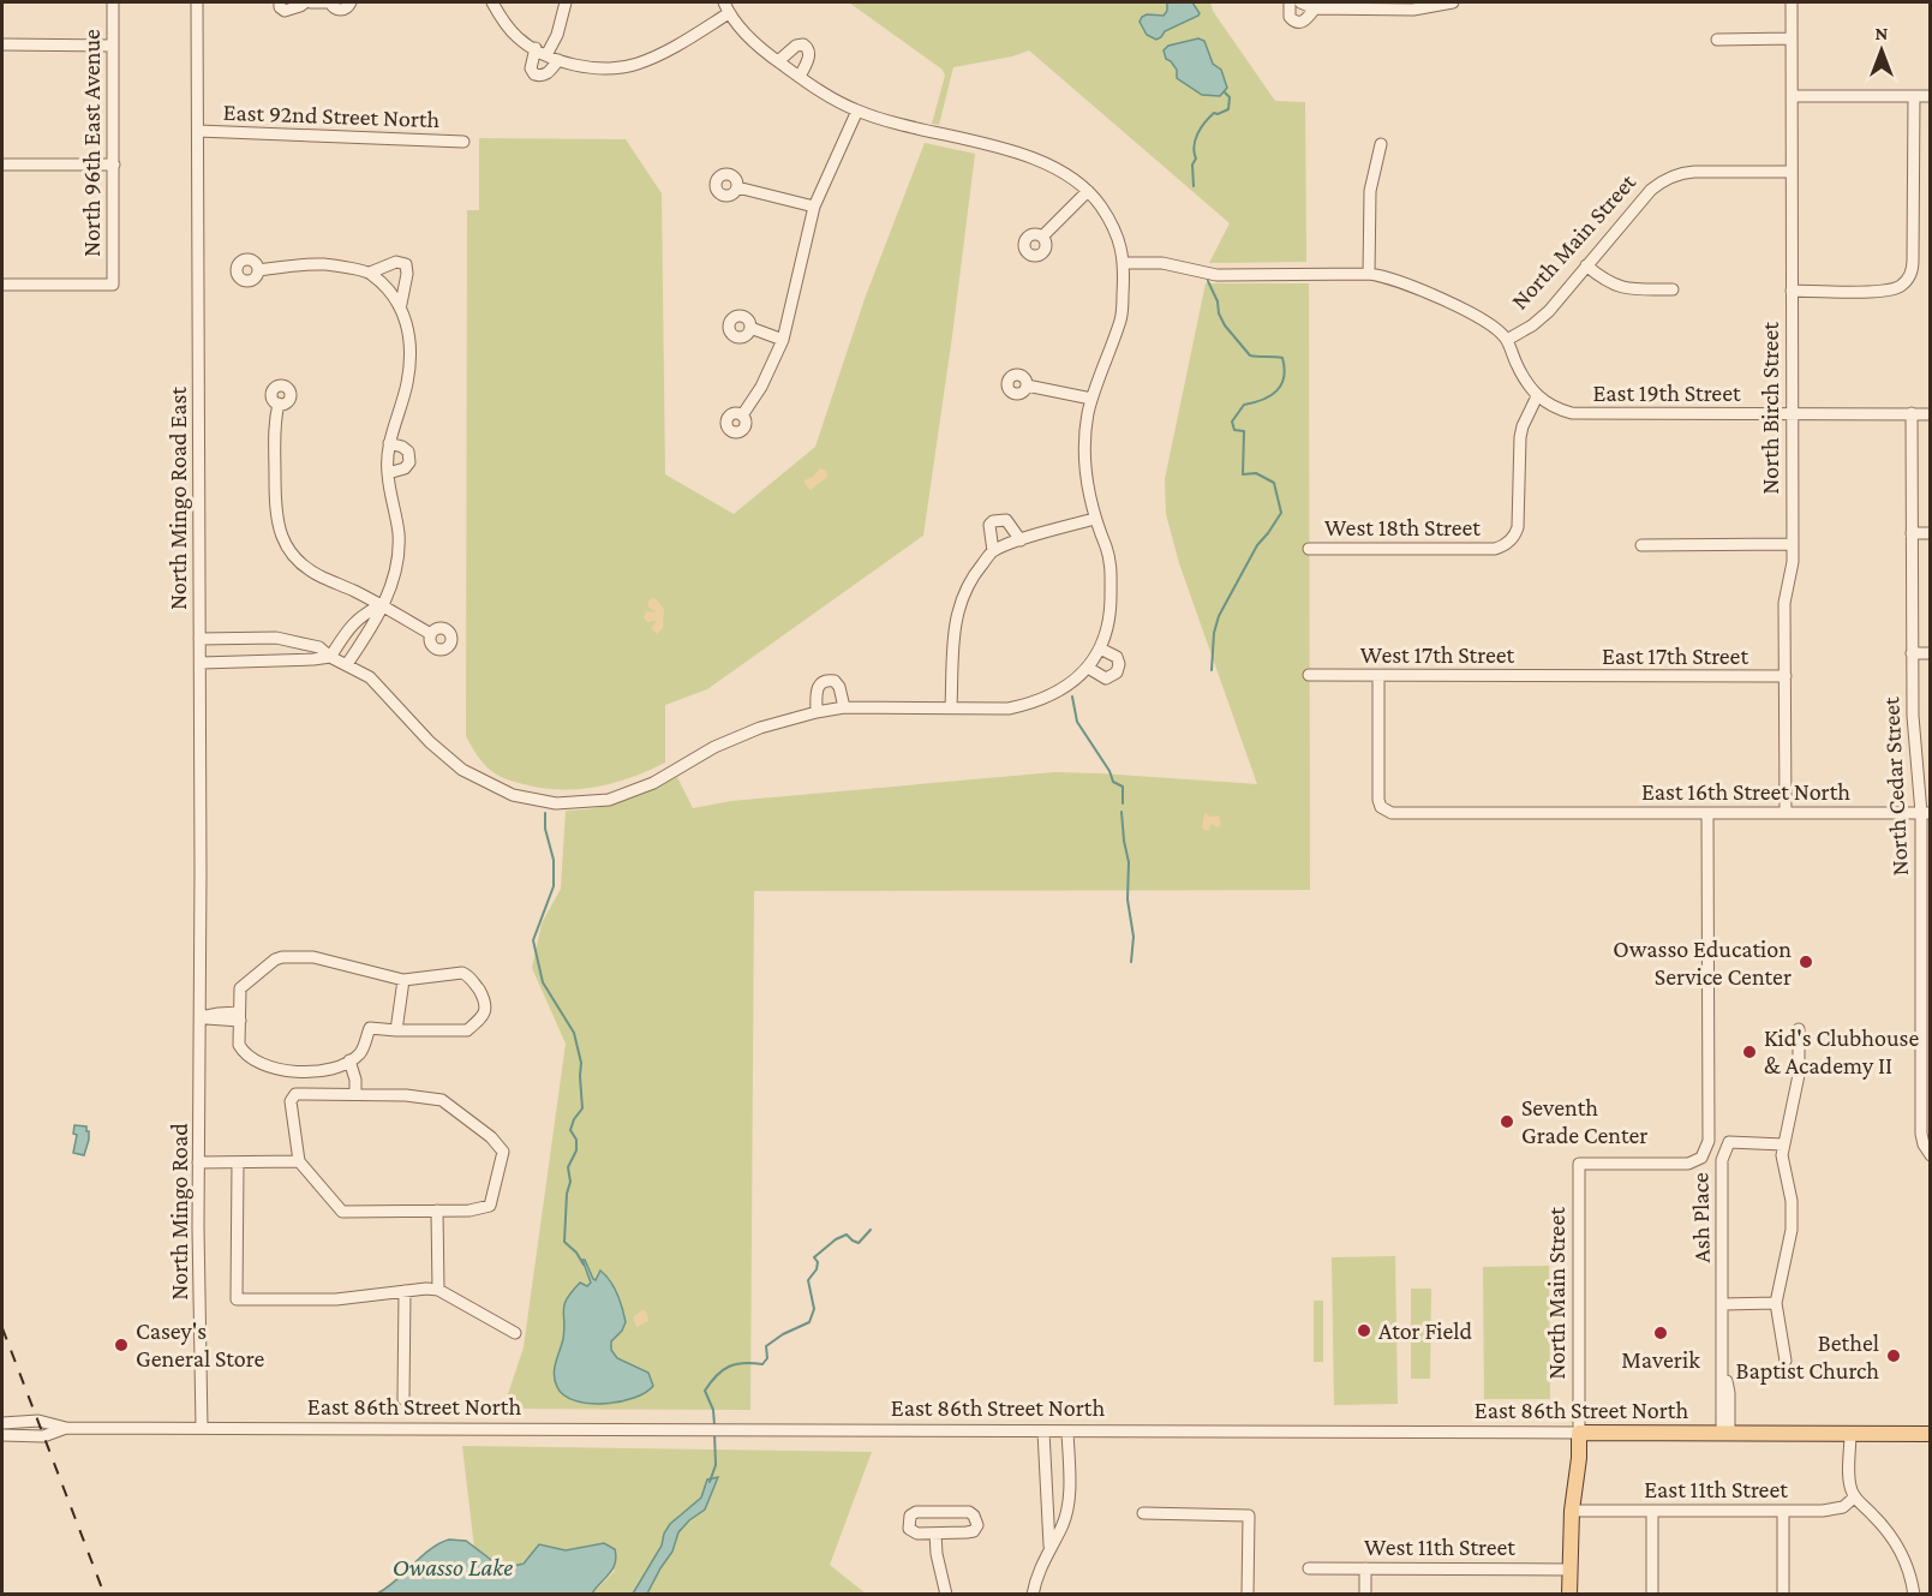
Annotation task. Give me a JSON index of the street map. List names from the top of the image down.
{
  "streets": {
    "main road": ["North Main Street", "East 86th Street North"],
    "street": [
      "East 92nd Street North",
      "North 96th East Avenue",
      "East 19th Street",
      "North Birch Street",
      "North Mingo Road East",
      "West 18th Street",
      "West 17th Street",
      "East 17th Street",
      "North Cedar Street",
      "East 16th Street North",
      "North Mingo Road",
      "Ash Place",
      "East 11th Street",
      "West 11th Street"
    ]
  },
  "crossings": [
    ["East 92nd Street North", "North Mingo Road East"],
    ["North Main Street", "North Birch Street"],
    ["North Main Street", "East 16th Street North"],
    ["North Main Street", "East 86th Street North"],
    ["North Main Street", "East 11th Street"],
    ["North Main Street", "West 11th Street"],
    ["East 19th Street", "North Birch Street"],
    ["East 19th Street", "West 18th Street"],
    ["East 19th Street", "North Cedar Street"],
    ["North Birch Street", "East 17th Street"],
    ["North Birch Street", "East 16th Street North"],
    ["North Mingo Road East", "North Mingo Road"],
    ["West 17th Street", "East 17th Street"],
    ["West 17th Street", "East 16th Street North"],
    ["North Cedar Street", "East 16th Street North"],
    ["North Mingo Road", "East 86th Street North"],
    ["Ash Place", "East 86th Street North"]
  ],
  "water": ["Owasso Lake"],
  "places": [
    "Owasso Education Service Center",
    "Kid's Clubhouse & Academy II",
    "Seventh Grade Center",
    "Ator Field",
    "Maverik",
    "Casey's General Store",
    "Bethel Baptist Church"
  ],
  "north": "top"
}
